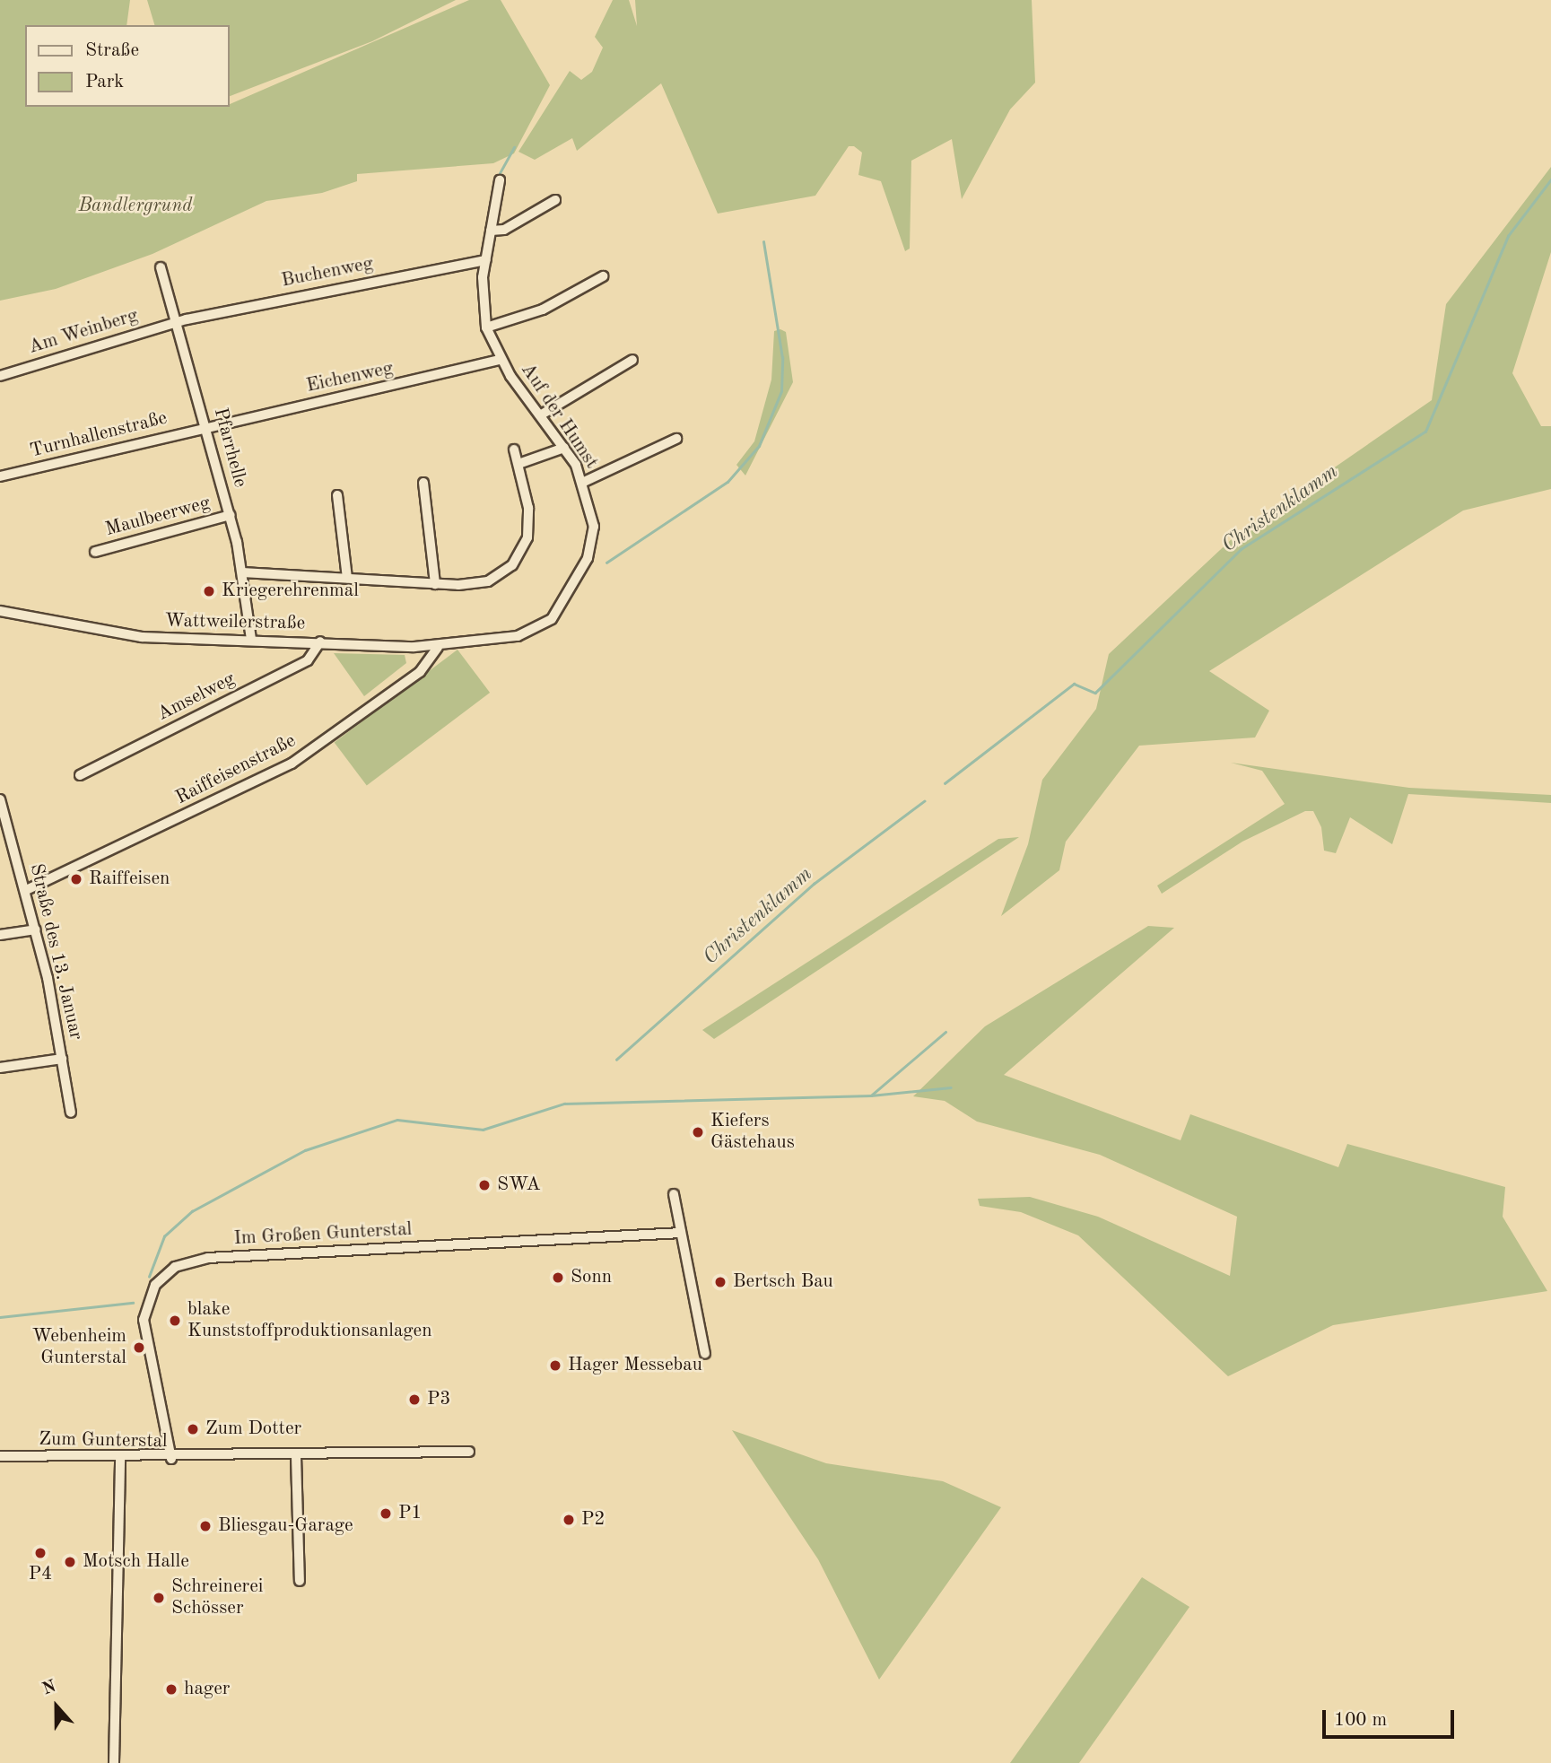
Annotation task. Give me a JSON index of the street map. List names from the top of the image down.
{
  "streets": {
    "street": [
      "Buchenweg",
      "Am Weinberg",
      "Eichenweg",
      "Auf der Humst",
      "Turnhallenstraße",
      "Pfarrhelle",
      "Maulbeerweg",
      "Wattweilerstraße",
      "Amselweg",
      "Raiffeisenstraße",
      "Straße des 13. Januar",
      "Im Großen Gunterstal",
      "Zum Gunterstal"
    ]
  },
  "crossings": [
    ["Buchenweg", "Am Weinberg"],
    ["Buchenweg", "Auf der Humst"],
    ["Buchenweg", "Pfarrhelle"],
    ["Am Weinberg", "Pfarrhelle"],
    ["Eichenweg", "Auf der Humst"],
    ["Eichenweg", "Turnhallenstraße"],
    ["Eichenweg", "Pfarrhelle"],
    ["Auf der Humst", "Wattweilerstraße"],
    ["Turnhallenstraße", "Pfarrhelle"],
    ["Pfarrhelle", "Maulbeerweg"],
    ["Pfarrhelle", "Wattweilerstraße"],
    ["Wattweilerstraße", "Amselweg"],
    ["Wattweilerstraße", "Raiffeisenstraße"],
    ["Raiffeisenstraße", "Straße des 13. Januar"],
    ["Im Großen Gunterstal", "Zum Gunterstal"]
  ],
  "water": ["Christenklamm"],
  "parks": ["Bandlergrund"],
  "places": [
    "Kriegerehrenmal",
    "Raiffeisen",
    "Kiefers Gästehaus",
    "SWA",
    "Sonn",
    "Bertsch Bau",
    "blake Kunststoffproduktionsanlagen",
    "Webenheim Gunterstal",
    "Hager Messebau",
    "P3",
    "Zum Dotter",
    "P1",
    "P2",
    "Bliesgau-Garage",
    "P4",
    "Motsch Halle",
    "Schreinerei Schösser",
    "hager"
  ],
  "legend": ["Straße", "Park"],
  "scale_bar": "100 m",
  "north": "top"
}
